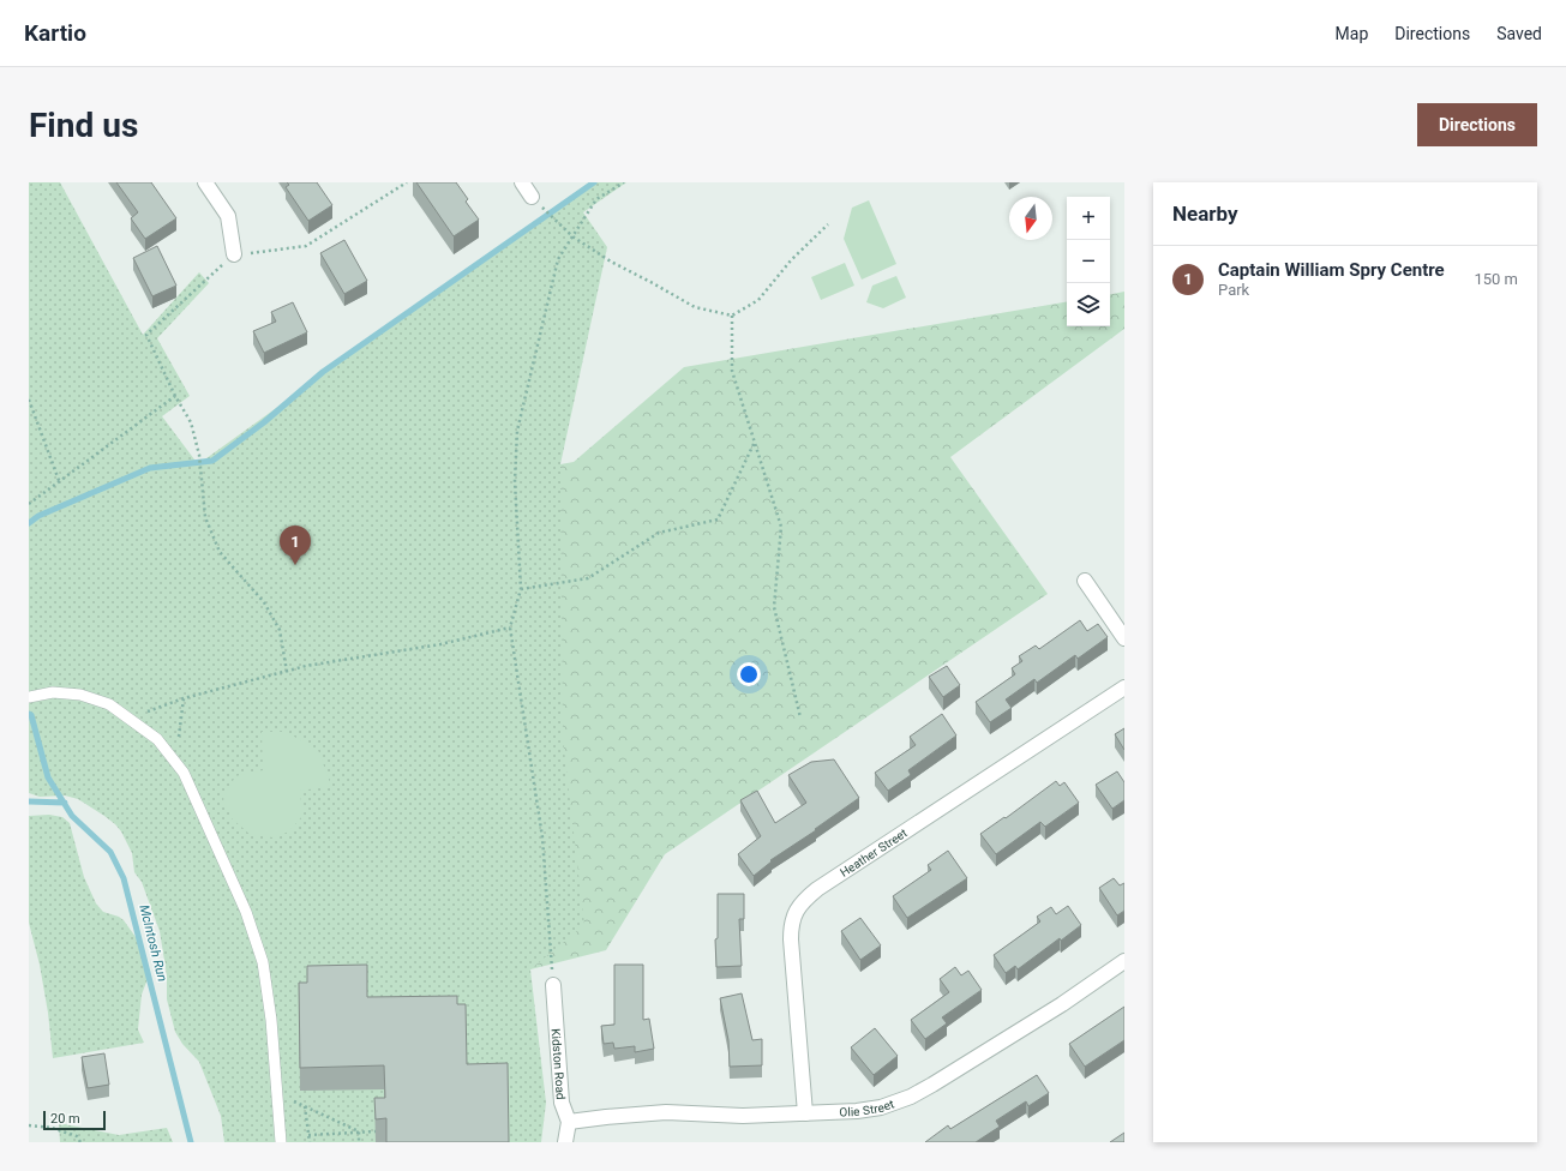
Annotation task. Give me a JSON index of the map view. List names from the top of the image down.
{
  "streets": {
    "street": ["Heather Street", "Kidston Road", "Olie Street"]
  },
  "crossings": [
    ["Heather Street", "Olie Street"],
    ["Kidston Road", "Olie Street"]
  ],
  "water": ["McIntosh Run"],
  "scale_bar": "20 m",
  "north": "bottom",
  "page": {
    "header": "Kartio",
    "nav": ["Map", "Directions", "Saved"],
    "buttons": "Directions",
    "title": "Find us",
    "heading": "Nearby",
    "map_buttons": ["+", "−"],
    "list": [
      {
        "mark": "1",
        "name": "Captain William Spry Centre",
        "note": "Park",
        "value": "150 m"
      }
    ],
    "pins": "1",
    "scale": "20 m"
  }
}
